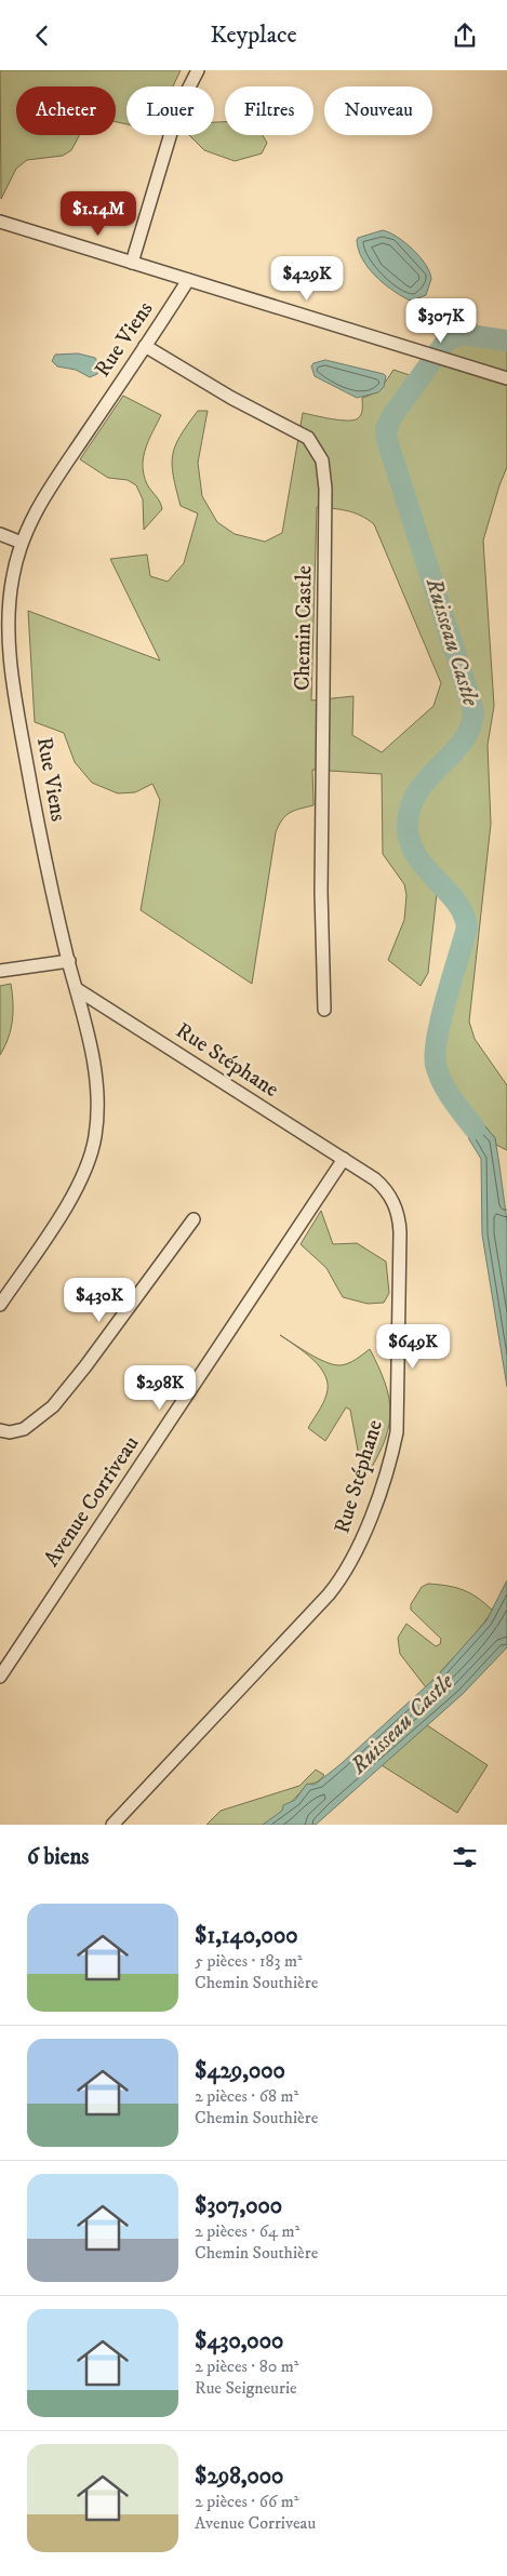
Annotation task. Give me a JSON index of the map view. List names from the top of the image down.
{
  "streets": {
    "street": [
      "Rue Viens",
      "Chemin Castle",
      "Rue Stéphane",
      "Avenue Corriveau"
    ]
  },
  "crossings": [
    ["Rue Viens", "Chemin Castle"],
    ["Rue Viens", "Rue Stéphane"],
    ["Rue Stéphane", "Avenue Corriveau"]
  ],
  "water": ["Ruisseau Castle"],
  "page": {
    "header": "Keyplace",
    "chip": [
      "Acheter",
      "Louer",
      "Filtres",
      "Nouveau"
    ],
    "price": [
      "$1.14M",
      "$429K",
      "$307K",
      "$430K",
      "$649K",
      "$298K"
    ],
    "heading": "6 biens",
    "list": [
      {
        "name": "$1,140,000",
        "note": "5 pièces · 183 m² · Chemin Southière"
      },
      {
        "name": "$429,000",
        "note": "2 pièces · 68 m² · Chemin Southière"
      },
      {
        "name": "$307,000",
        "note": "2 pièces · 64 m² · Chemin Southière"
      },
      {
        "name": "$430,000",
        "note": "2 pièces · 80 m² · Rue Seigneurie"
      },
      {
        "name": "$298,000",
        "note": "2 pièces · 66 m² · Avenue Corriveau"
      }
    ]
  }
}
